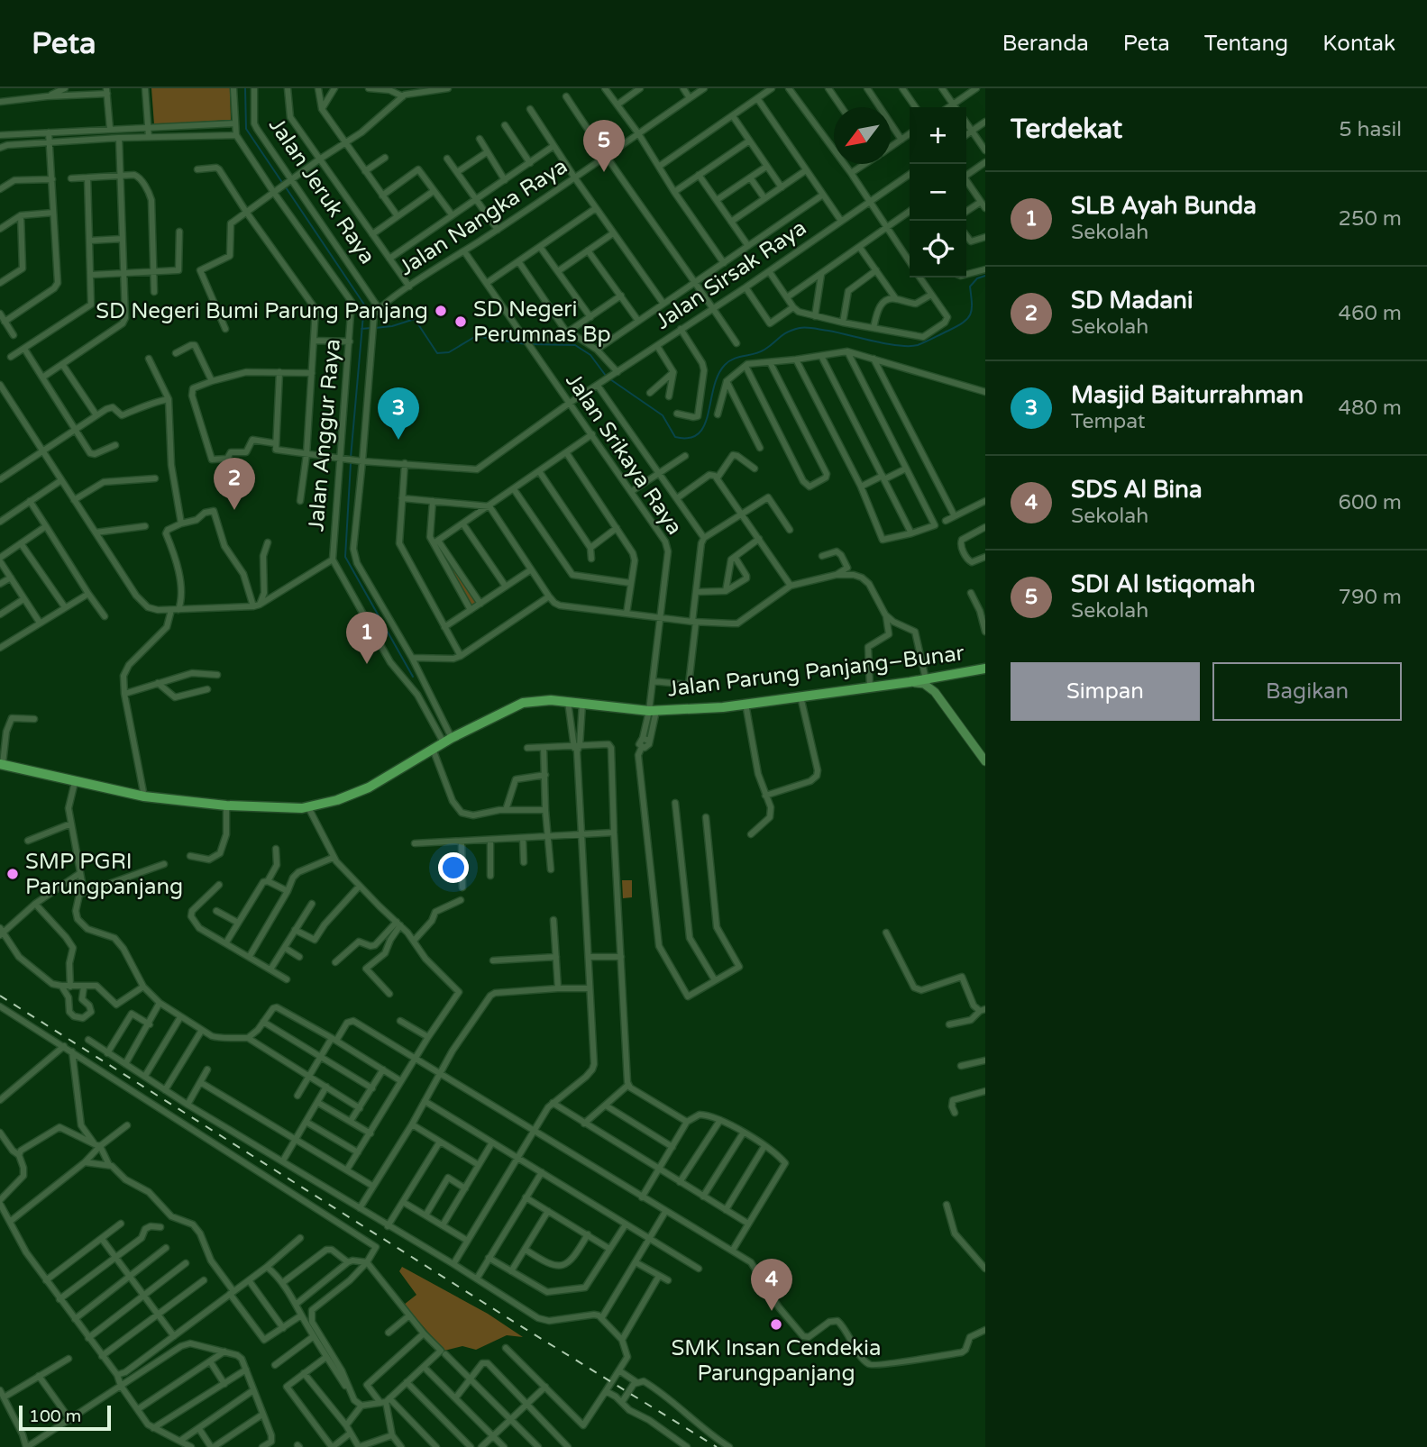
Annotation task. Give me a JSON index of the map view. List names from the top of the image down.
{
  "streets": {
    "main road": ["Jalan Parung Panjang–Bunar"],
    "street": [
      "Jalan Jeruk Raya",
      "Jalan Nangka Raya",
      "Jalan Sirsak Raya",
      "Jalan Anggur Raya",
      "Jalan Srikaya Raya"
    ]
  },
  "crossings": [
    ["Jalan Jeruk Raya", "Jalan Nangka Raya"],
    ["Jalan Sirsak Raya", "Jalan Anggur Raya"],
    ["Jalan Sirsak Raya", "Jalan Srikaya Raya"],
    ["Jalan Anggur Raya", "Jalan Parung Panjang–Bunar"],
    ["Jalan Srikaya Raya", "Jalan Parung Panjang–Bunar"]
  ],
  "places": [
    "SD Negeri Bumi Parung Panjang",
    "SD Negeri Perumnas Bp",
    "SMP PGRI Parungpanjang",
    "SMK Insan Cendekia Parungpanjang"
  ],
  "scale_bar": "100 m",
  "north": "bottom left",
  "page": {
    "header": "Peta",
    "nav": [
      "Beranda",
      "Peta",
      "Tentang",
      "Kontak"
    ],
    "heading": ["Terdekat", "5 hasil"],
    "map_buttons": ["+", "−"],
    "pins": [
      "5",
      "3",
      "2",
      "1",
      "4"
    ],
    "list": [
      {
        "mark": "1",
        "name": "SLB Ayah Bunda",
        "note": "Sekolah",
        "value": "250 m"
      },
      {
        "mark": "2",
        "name": "SD Madani",
        "note": "Sekolah",
        "value": "460 m"
      },
      {
        "mark": "3",
        "name": "Masjid Baiturrahman",
        "note": "Tempat",
        "value": "480 m"
      },
      {
        "mark": "4",
        "name": "SDS Al Bina",
        "note": "Sekolah",
        "value": "600 m"
      },
      {
        "mark": "5",
        "name": "SDI Al Istiqomah",
        "note": "Sekolah",
        "value": "790 m"
      }
    ],
    "buttons": ["Simpan", "Bagikan"],
    "scale": "100 m"
  }
}
